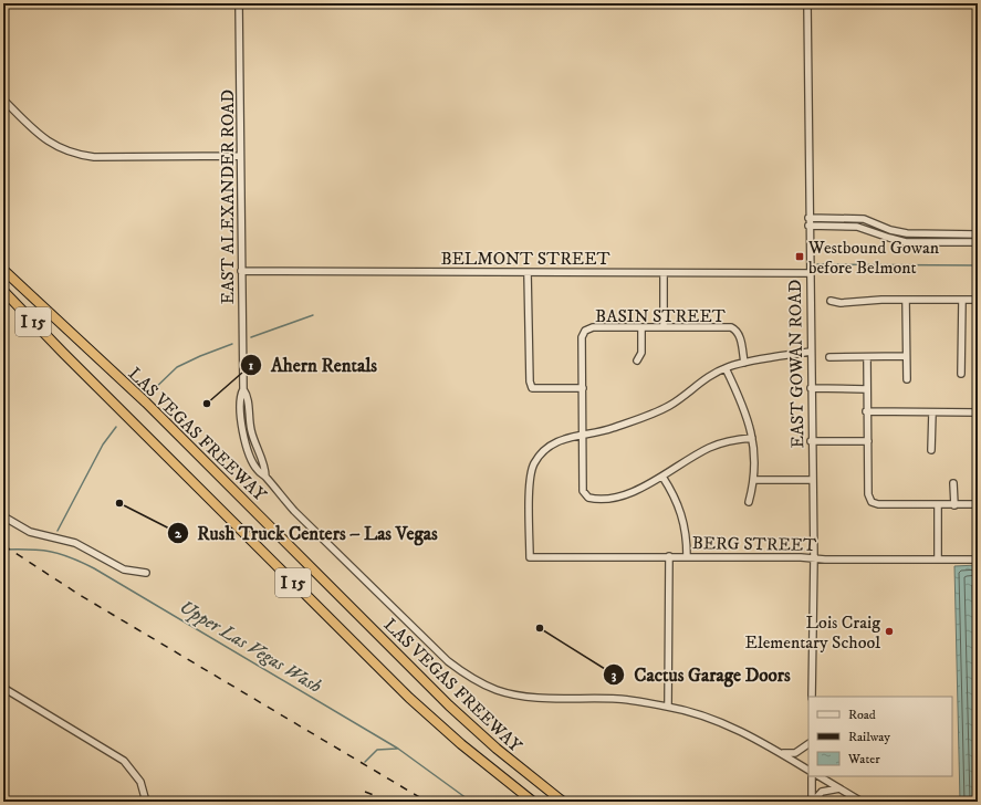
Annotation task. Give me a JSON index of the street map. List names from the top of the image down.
{
  "streets": {
    "highway": ["I 15", "LAS VEGAS FREEWAY"],
    "street": [
      "EAST ALEXANDER ROAD",
      "BELMONT STREET",
      "BASIN STREET",
      "EAST GOWAN ROAD",
      "BERG STREET"
    ]
  },
  "crossings": [
    ["EAST ALEXANDER ROAD", "BELMONT STREET"],
    ["BELMONT STREET", "EAST GOWAN ROAD"],
    ["EAST GOWAN ROAD", "BERG STREET"]
  ],
  "water": ["Upper Las Vegas Wash"],
  "places": {
    "transit": ["Westbound Gowan before Belmont"],
    "other": [
      "Ahern Rentals",
      "Rush Truck Centers – Las Vegas",
      "Cactus Garage Doors",
      "Lois Craig Elementary School"
    ]
  },
  "legend": ["Road", "Railway", "Water"]
}
